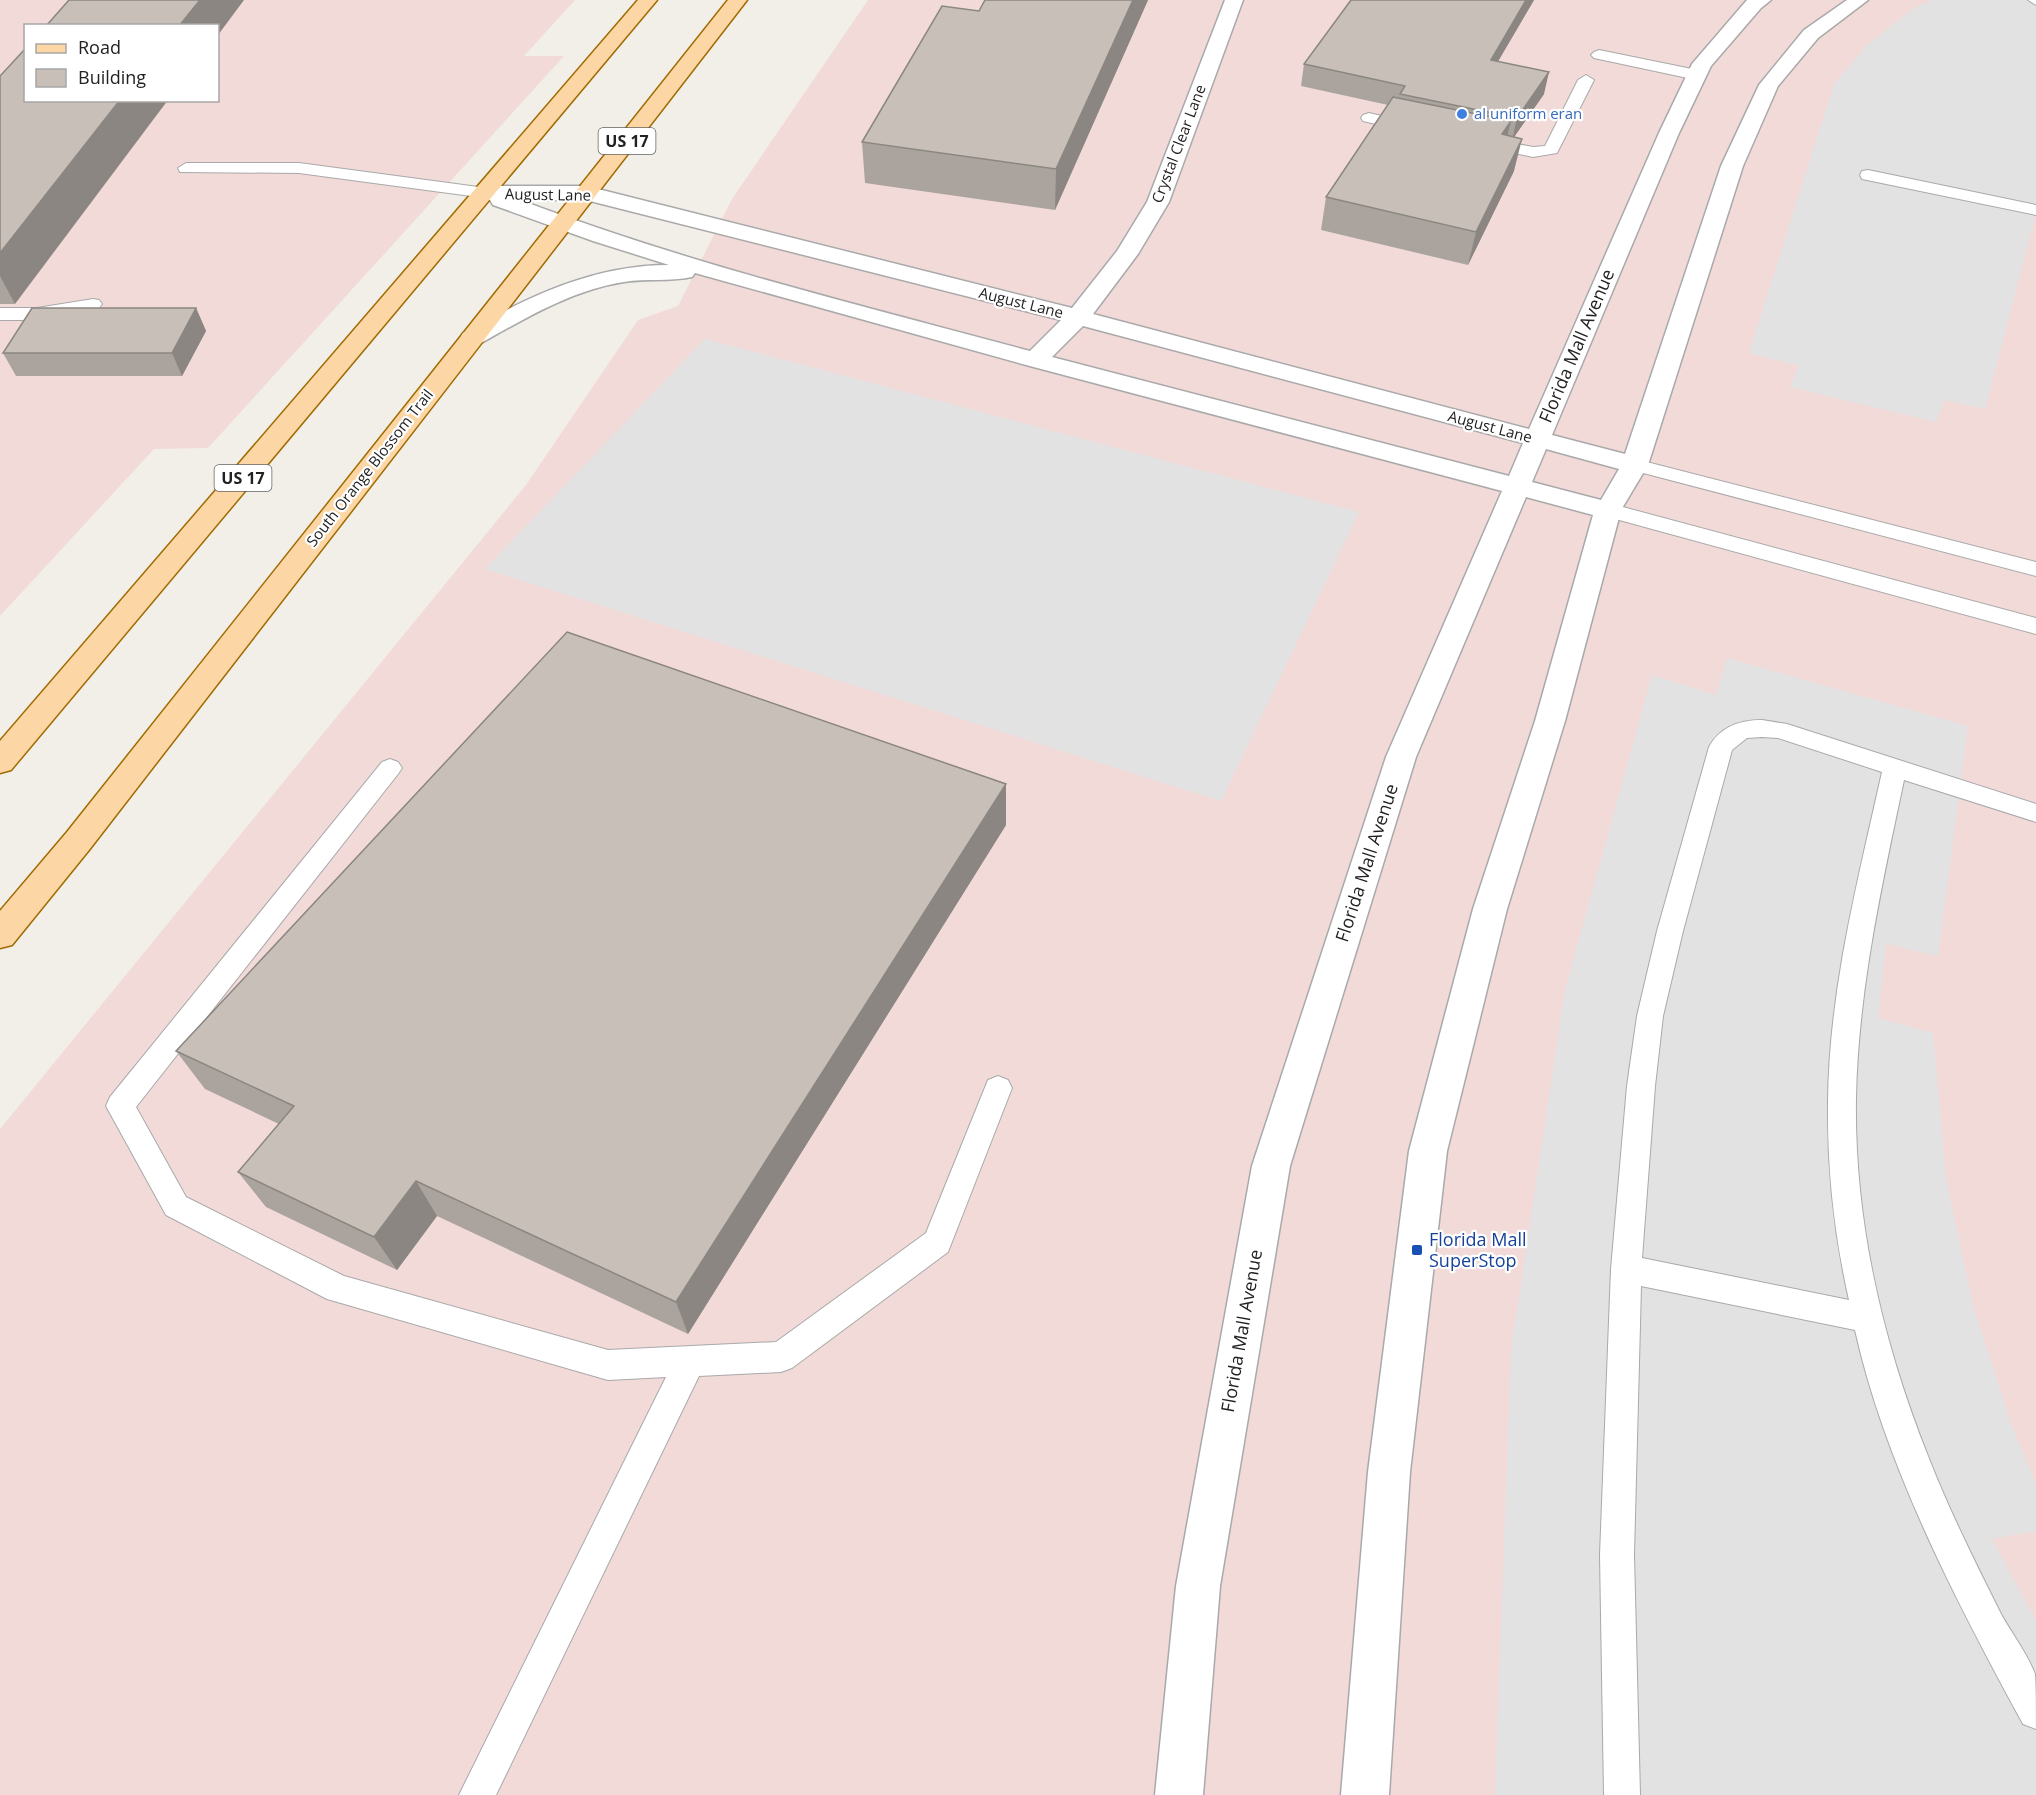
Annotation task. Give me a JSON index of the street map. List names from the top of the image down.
{
  "streets": {
    "main road": ["US 17", "South Orange Blossom Trail"],
    "street": ["Crystal Clear Lane", "August Lane", "Florida Mall Avenue"]
  },
  "crossings": [
    ["US 17", "August Lane"],
    ["Crystal Clear Lane", "August Lane"],
    ["August Lane", "Florida Mall Avenue"],
    ["August Lane", "South Orange Blossom Trail"]
  ],
  "places": {
    "other": ["al uniform eran"],
    "transit": ["Florida Mall SuperStop"]
  },
  "legend": ["Road", "Building"]
}
